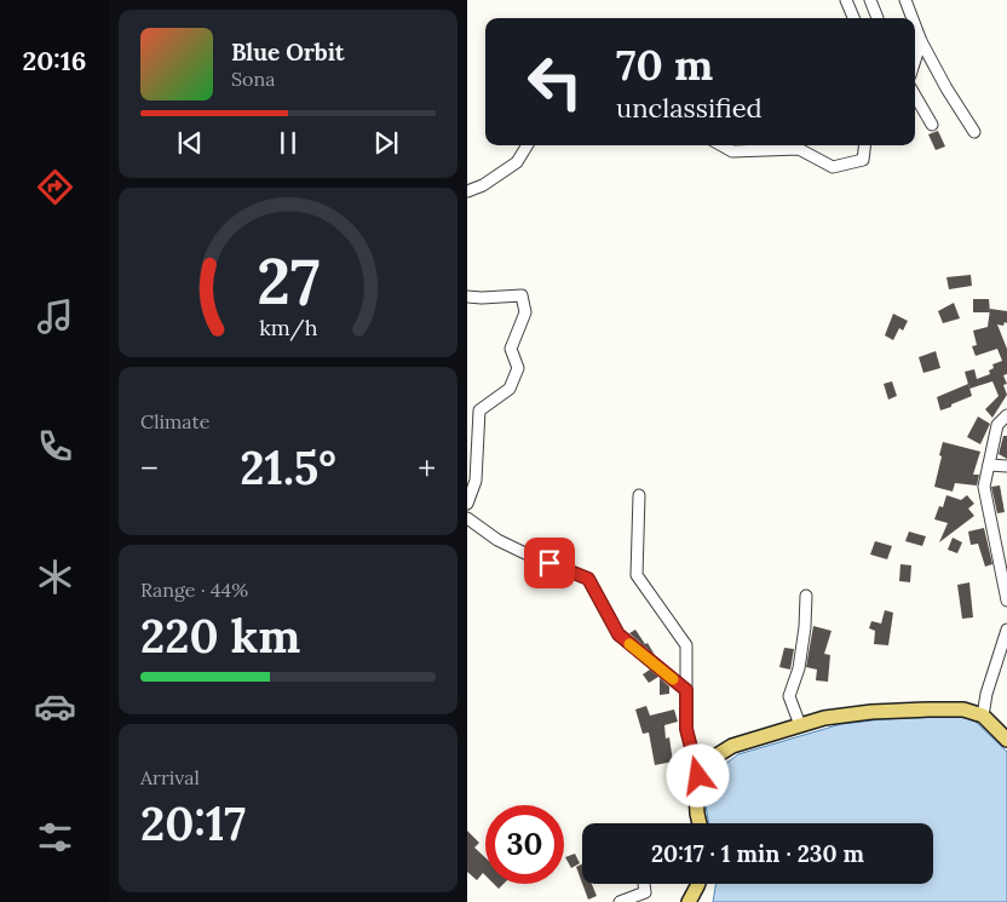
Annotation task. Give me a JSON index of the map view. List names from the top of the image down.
{
  "page": {
    "tabs": "20:16",
    "turn": ["70 m", "unclassified"],
    "song": ["Blue Orbit", "Sona"],
    "tile": [
      "Climate",
      ["Range · 44%", "220 km"],
      ["Arrival", "20:17"]
    ],
    "heat": ["−", "21.5°", "+"],
    "limit": "30",
    "trip": "20:17 · 1 min · 230 m",
    "gauge": ["27", "km/h"]
  }
}
